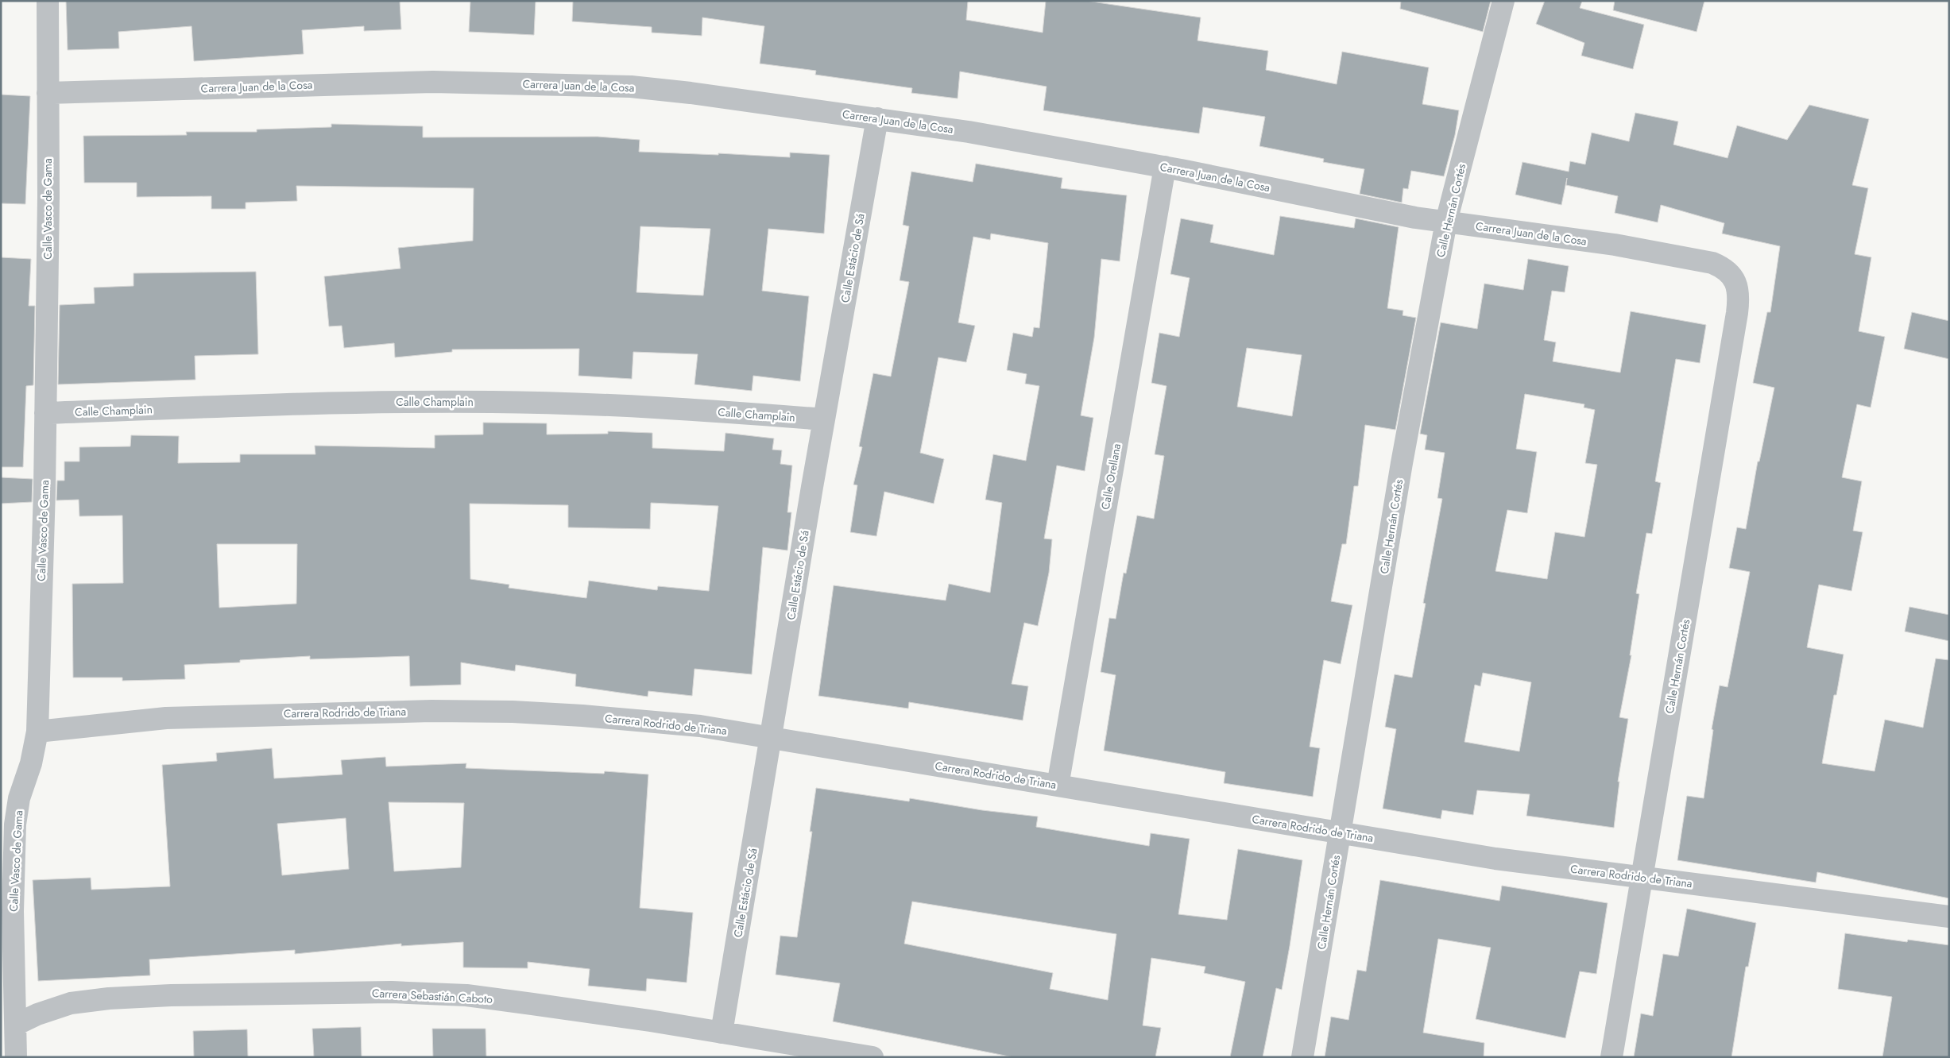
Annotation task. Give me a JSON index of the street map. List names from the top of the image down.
{
  "streets": {
    "street": [
      "Carrera Juan de la Cosa",
      "Calle Vasco de Gama",
      "Calle Hernán Cortés",
      "Calle Estácio de Sá",
      "Calle Champlain",
      "Calle Orellana",
      "Carrera Rodrido de Triana",
      "Carrera Sebastián Caboto"
    ]
  },
  "crossings": [
    ["Carrera Juan de la Cosa", "Calle Vasco de Gama"],
    ["Carrera Juan de la Cosa", "Calle Hernán Cortés"],
    ["Carrera Juan de la Cosa", "Calle Estácio de Sá"],
    ["Carrera Juan de la Cosa", "Calle Orellana"],
    ["Calle Vasco de Gama", "Calle Champlain"],
    ["Calle Vasco de Gama", "Carrera Rodrido de Triana"],
    ["Calle Vasco de Gama", "Carrera Sebastián Caboto"],
    ["Calle Hernán Cortés", "Carrera Rodrido de Triana"],
    ["Calle Estácio de Sá", "Calle Champlain"],
    ["Calle Estácio de Sá", "Carrera Rodrido de Triana"],
    ["Calle Estácio de Sá", "Carrera Sebastián Caboto"],
    ["Calle Orellana", "Carrera Rodrido de Triana"]
  ]
}
